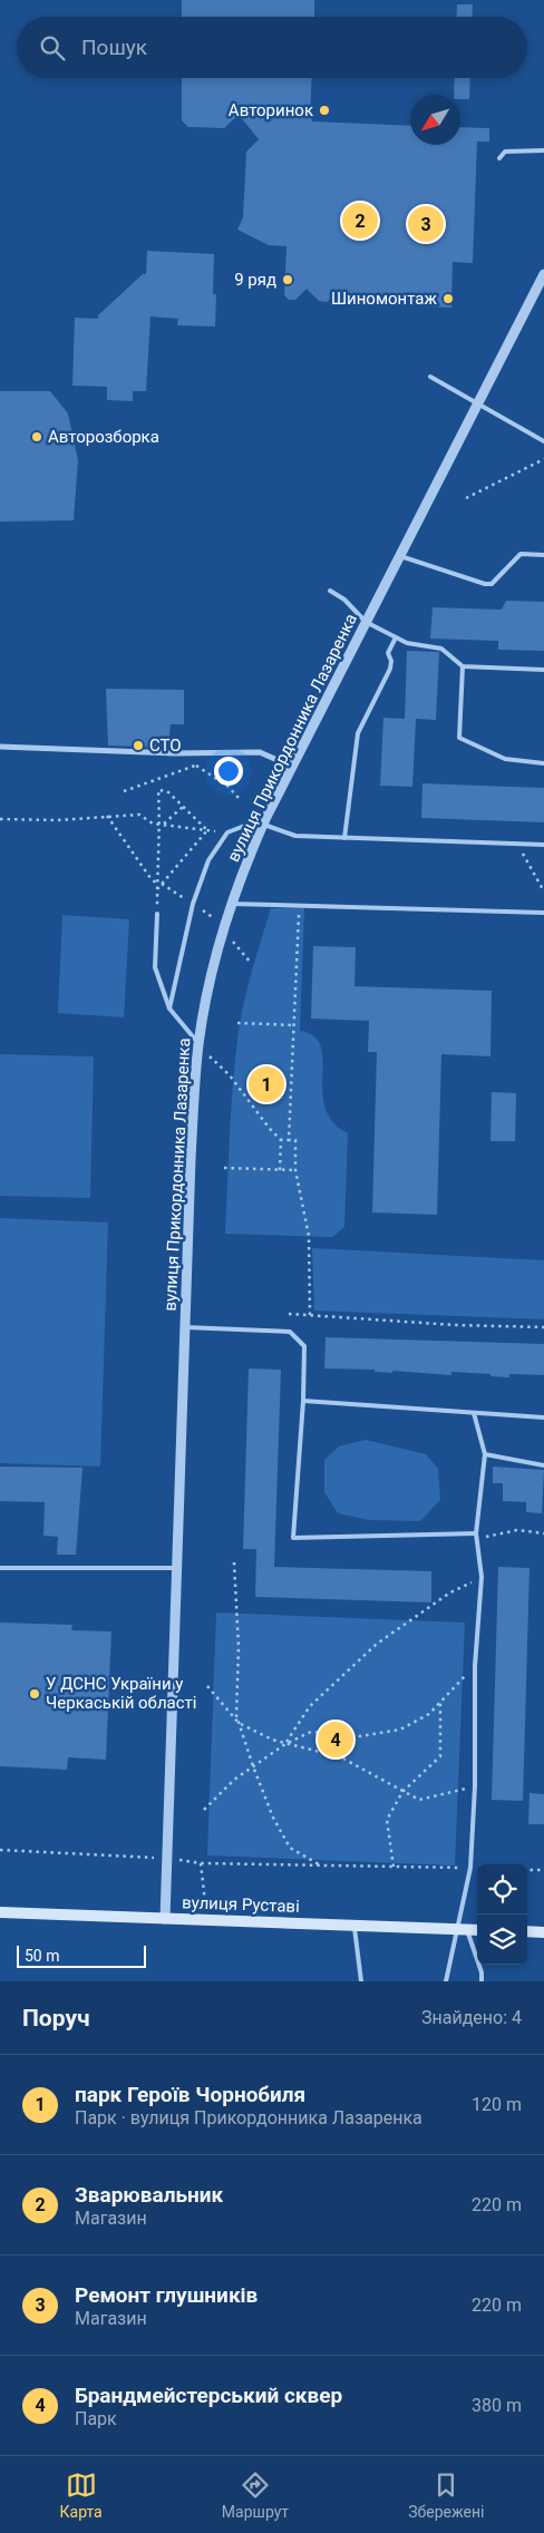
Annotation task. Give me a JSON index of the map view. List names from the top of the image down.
{
  "streets": {
    "main road": ["вулиця Руставі"],
    "street": ["вулиця Прикордонника Лазаренка"]
  },
  "crossings": [
    ["вулиця Прикордонника Лазаренка", "вулиця Руставі"]
  ],
  "places": [
    "Авторинок",
    "9 ряд",
    "Шиномонтаж",
    "Авторозборка",
    "СТО",
    "У ДСНС України у Черкаській області"
  ],
  "scale_bar": "50 m",
  "north": "bottom left",
  "page": {
    "search": "Пошук",
    "pins": [
      "2",
      "3",
      "1",
      "4"
    ],
    "scale": "50 m",
    "heading": ["Поруч", "Знайдено: 4"],
    "list": [
      {
        "mark": "1",
        "name": "парк Героїв Чорнобиля",
        "note": "Парк · вулиця Прикордонника Лазаренка",
        "value": "120 m"
      },
      {
        "mark": "2",
        "name": "Зварювальник",
        "note": "Магазин",
        "value": "220 m"
      },
      {
        "mark": "3",
        "name": "Ремонт глушників",
        "note": "Магазин",
        "value": "220 m"
      },
      {
        "mark": "4",
        "name": "Брандмейстерський сквер",
        "note": "Парк",
        "value": "380 m"
      }
    ],
    "nav": ["Карта", "Маршрут", "Збережені"]
  }
}
